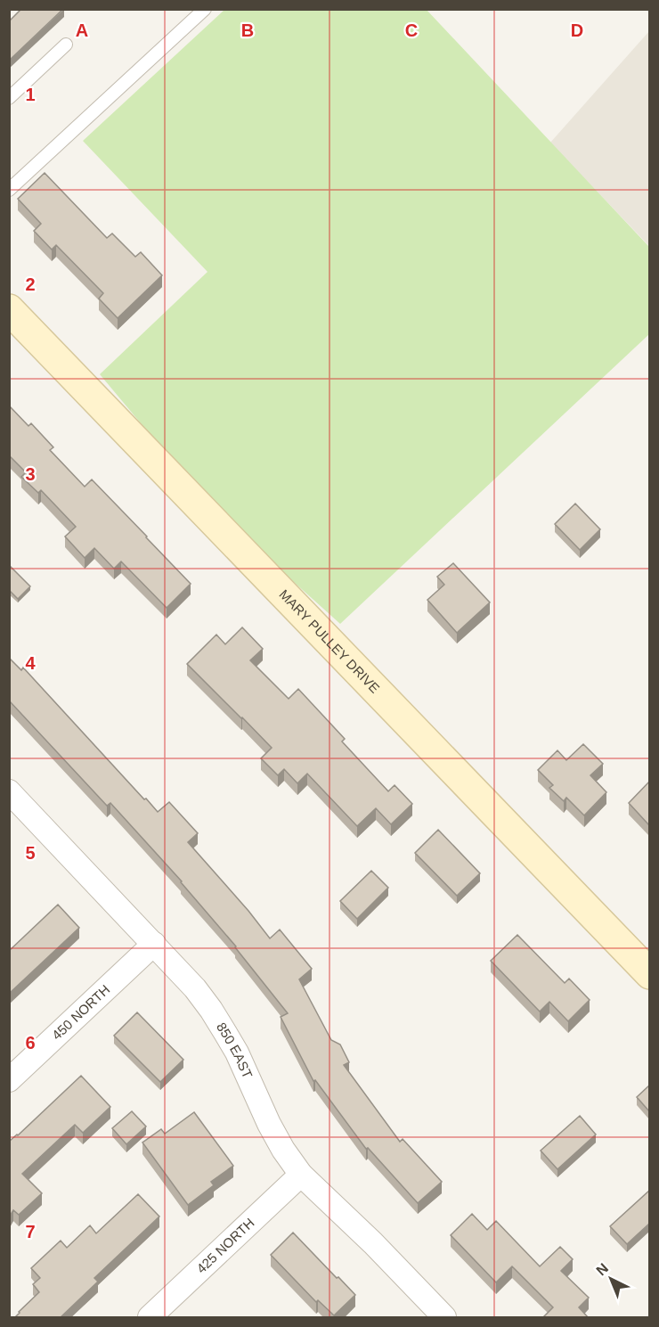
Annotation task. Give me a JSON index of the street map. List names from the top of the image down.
{
  "streets": {
    "street": [
      "MARY PULLEY DRIVE",
      "450 NORTH",
      "850 EAST",
      "425 NORTH"
    ]
  },
  "crossings": [
    ["450 NORTH", "850 EAST"],
    ["850 EAST", "425 NORTH"]
  ],
  "north": "top left",
  "grid": {
    "columns": [
      "A",
      "B",
      "C",
      "D"
    ],
    "rows": [
      "1",
      "2",
      "3",
      "4",
      "5",
      "6",
      "7"
    ]
  }
}
